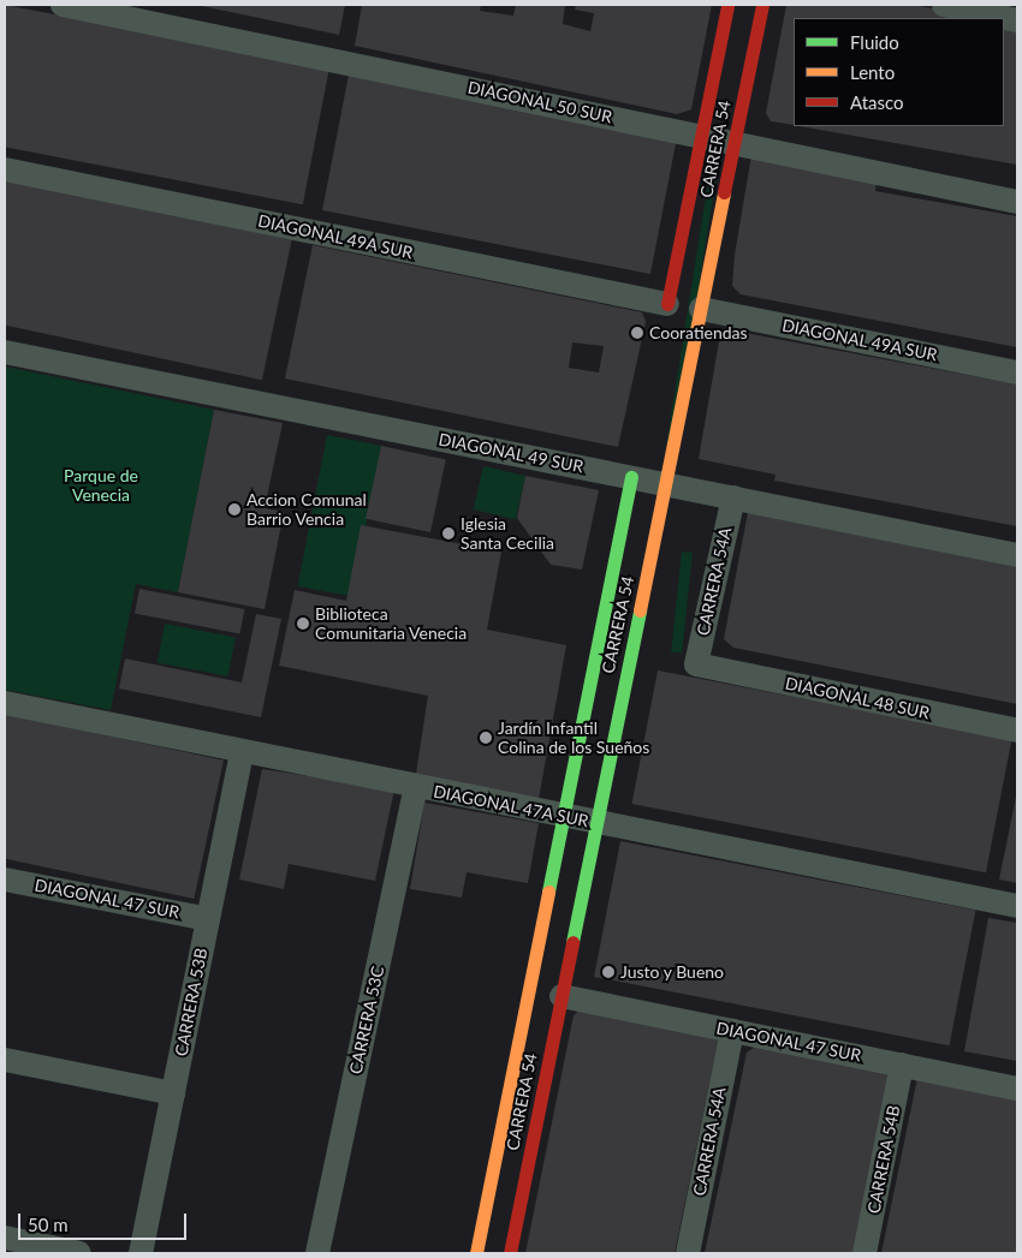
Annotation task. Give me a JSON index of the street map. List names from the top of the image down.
{
  "streets": {
    "street": [
      "DIAGONAL 50 SUR",
      "CARRERA 54",
      "DIAGONAL 49A SUR",
      "DIAGONAL 49 SUR",
      "CARRERA 54A",
      "DIAGONAL 48 SUR",
      "DIAGONAL 47A SUR",
      "DIAGONAL 47 SUR",
      "CARRERA 53B",
      "CARRERA 53C",
      "CARRERA 54B"
    ]
  },
  "crossings": [
    ["DIAGONAL 50 SUR", "CARRERA 54"],
    ["CARRERA 54", "DIAGONAL 49A SUR"],
    ["CARRERA 54", "DIAGONAL 49 SUR"],
    ["CARRERA 54", "DIAGONAL 47A SUR"],
    ["CARRERA 54", "DIAGONAL 47 SUR"],
    ["DIAGONAL 49 SUR", "CARRERA 54A"],
    ["CARRERA 54A", "DIAGONAL 48 SUR"],
    ["CARRERA 54A", "DIAGONAL 47 SUR"],
    ["DIAGONAL 47A SUR", "CARRERA 53B"],
    ["DIAGONAL 47A SUR", "CARRERA 53C"],
    ["DIAGONAL 47 SUR", "CARRERA 53B"],
    ["DIAGONAL 47 SUR", "CARRERA 54B"]
  ],
  "parks": ["Parque de Venecia"],
  "places": [
    "Cooratiendas",
    "Accion Comunal Barrio Vencia",
    "Iglesia Santa Cecilia",
    "Biblioteca Comunitaria Venecia",
    "Jardín Infantil Colina de los Sueños",
    "Justo y Bueno"
  ],
  "legend": ["Fluido", "Lento", "Atasco"],
  "scale_bar": "50 m"
}
